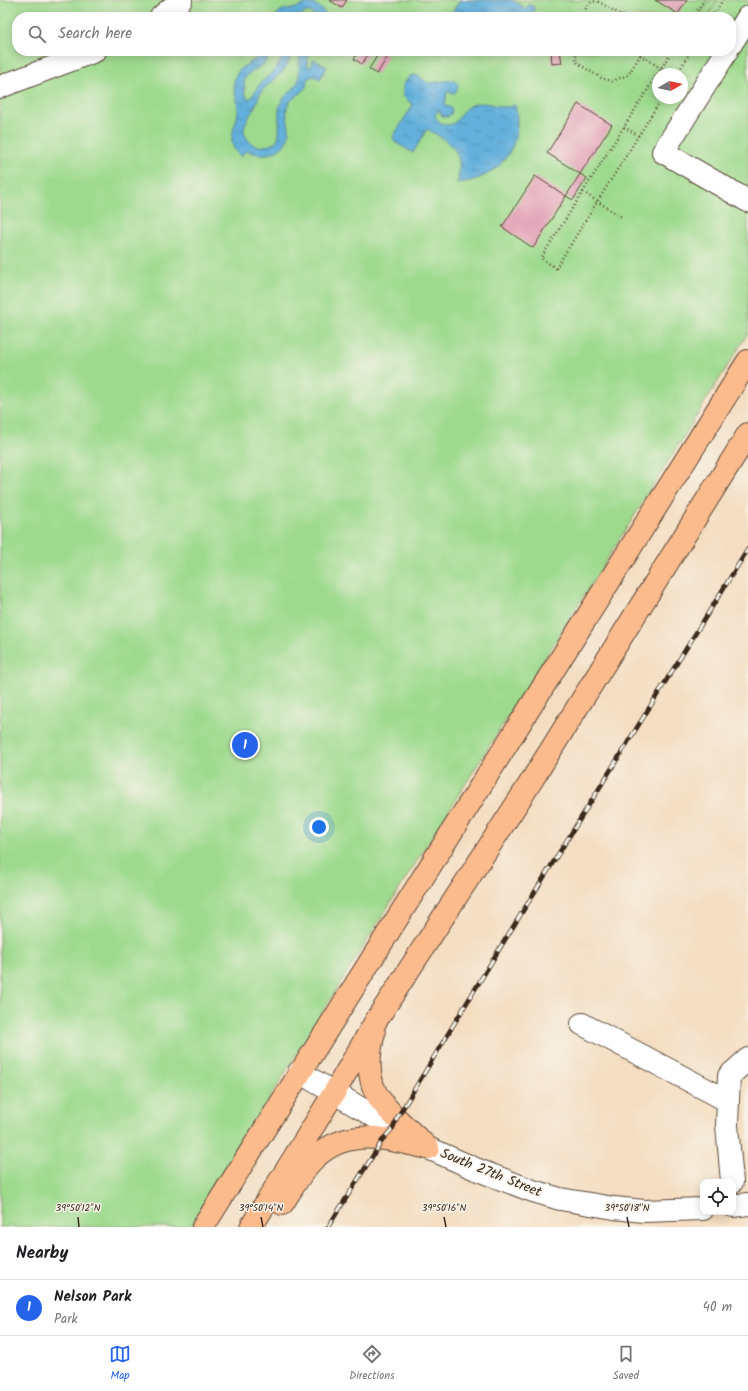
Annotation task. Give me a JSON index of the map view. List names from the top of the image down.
{
  "streets": {
    "street": ["South 27th Street"]
  },
  "north": "right",
  "page": {
    "search": "Search here",
    "pins": "1",
    "heading": "Nearby",
    "list": [
      {
        "mark": "1",
        "name": "Nelson Park",
        "note": "Park",
        "value": "40 m"
      }
    ],
    "nav": ["Map", "Directions", "Saved"]
  },
  "coordinates": [
    "39°50'12\"N",
    "39°50'14\"N",
    "39°50'16\"N",
    "39°50'18\"N"
  ]
}
